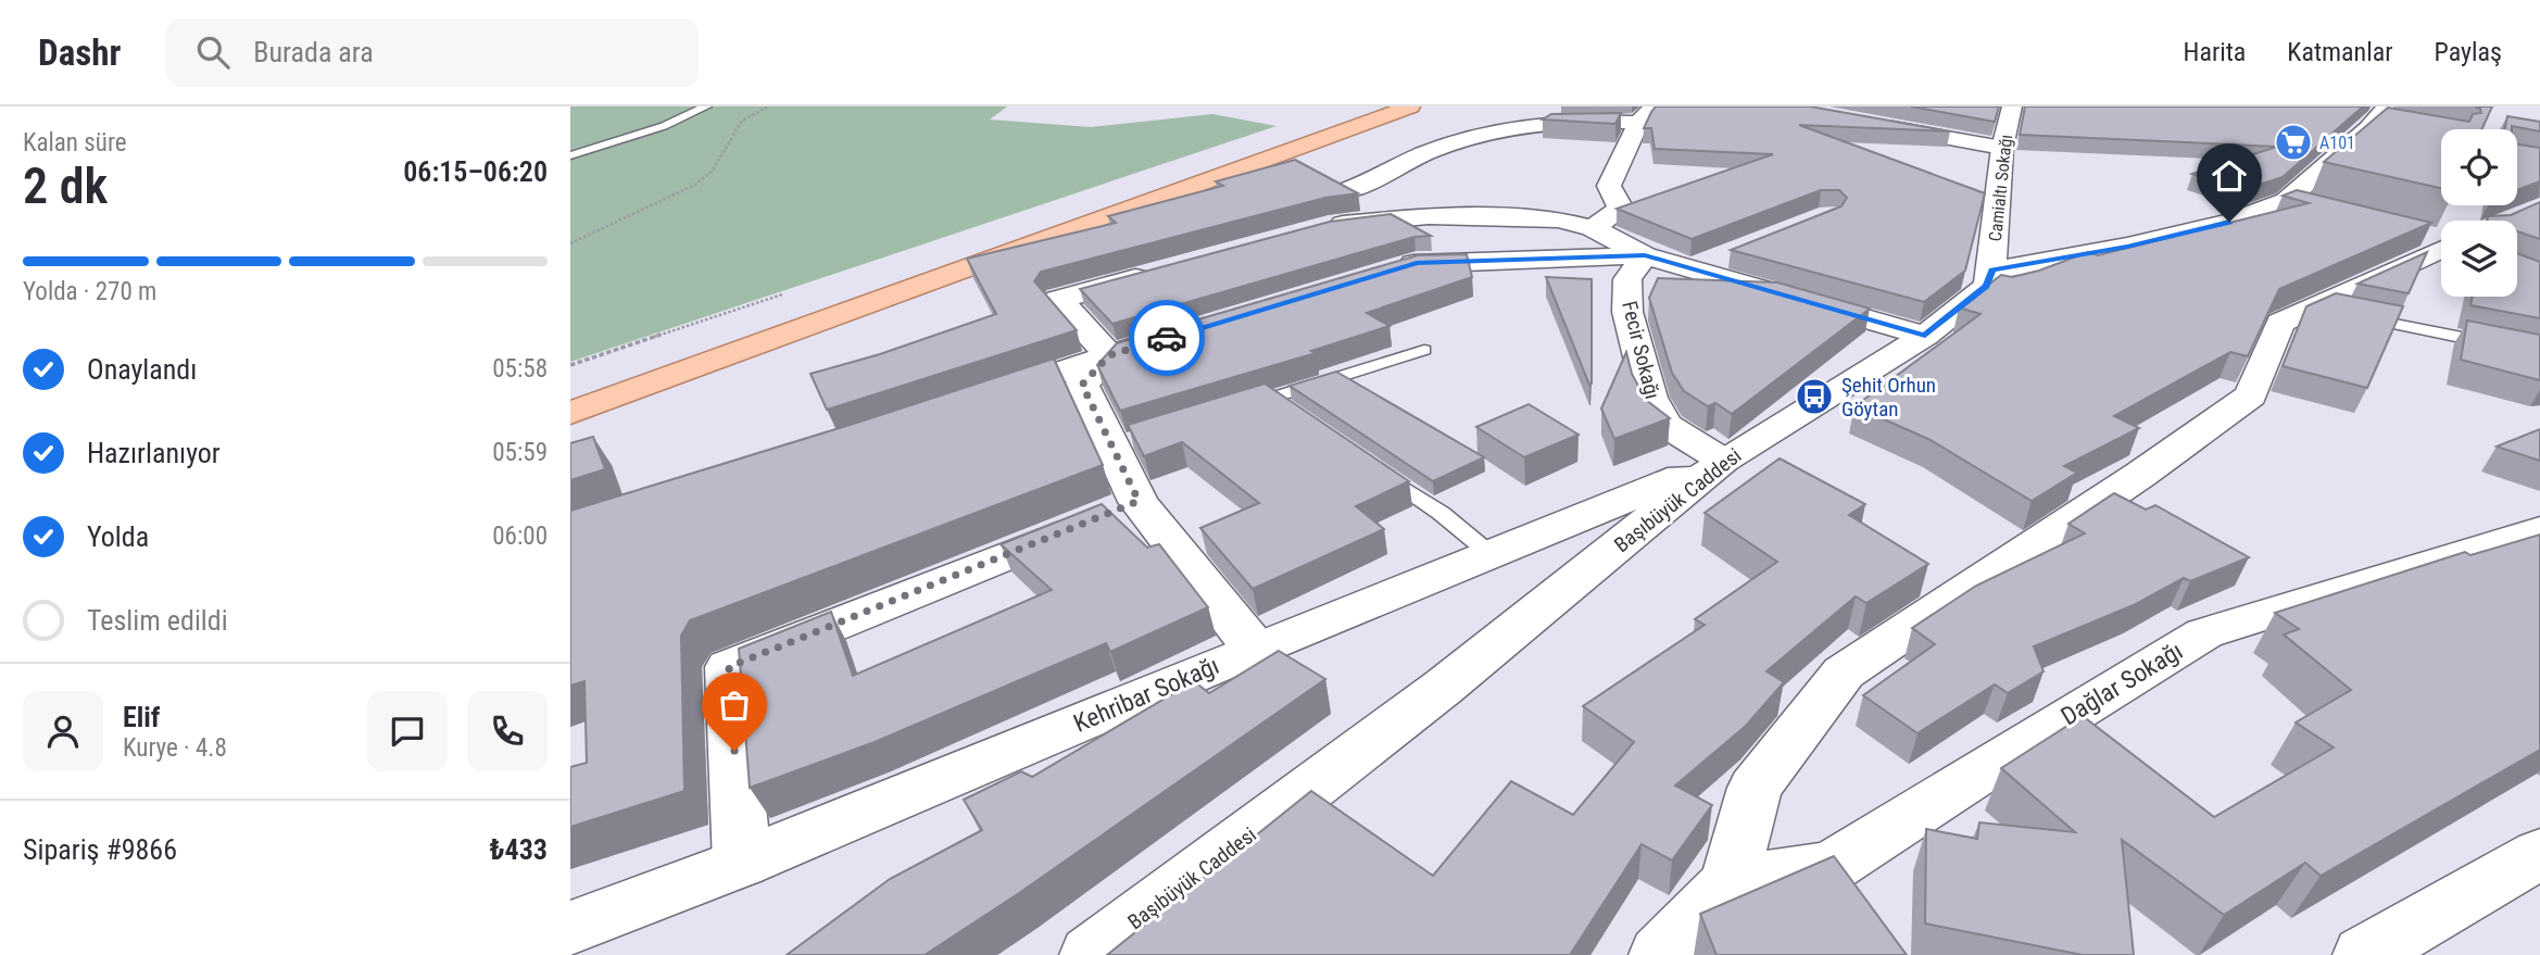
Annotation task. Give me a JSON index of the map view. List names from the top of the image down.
{
  "streets": {
    "street": [
      "Camialtı Sokağı",
      "Fecir Sokağı",
      "Başıbüyük Caddesi",
      "Dağlar Sokağı",
      "Kehribar Sokağı"
    ]
  },
  "crossings": [
    ["Camialtı Sokağı", "Başıbüyük Caddesi"],
    ["Fecir Sokağı", "Başıbüyük Caddesi"],
    ["Fecir Sokağı", "Kehribar Sokağı"],
    ["Başıbüyük Caddesi", "Kehribar Sokağı"]
  ],
  "places": {
    "supermarket": ["A101"],
    "bus stop": ["Şehit Orhun Göytan"]
  },
  "page": {
    "header": "Dashr",
    "search": "Burada ara",
    "nav": ["Harita", "Katmanlar", "Paylaş"],
    "heading": ["2 dk", "Kalan süre", "06:15–06:20"],
    "panel": [
      "Elif",
      "Kurye · 4.8",
      "Sipariş #9866",
      "₺433"
    ],
    "bar": "Yolda · 270 m",
    "list": [
      ["Onaylandı", "05:58"],
      ["Hazırlanıyor", "05:59"],
      ["Yolda", "06:00"],
      "Teslim edildi"
    ]
  }
}
